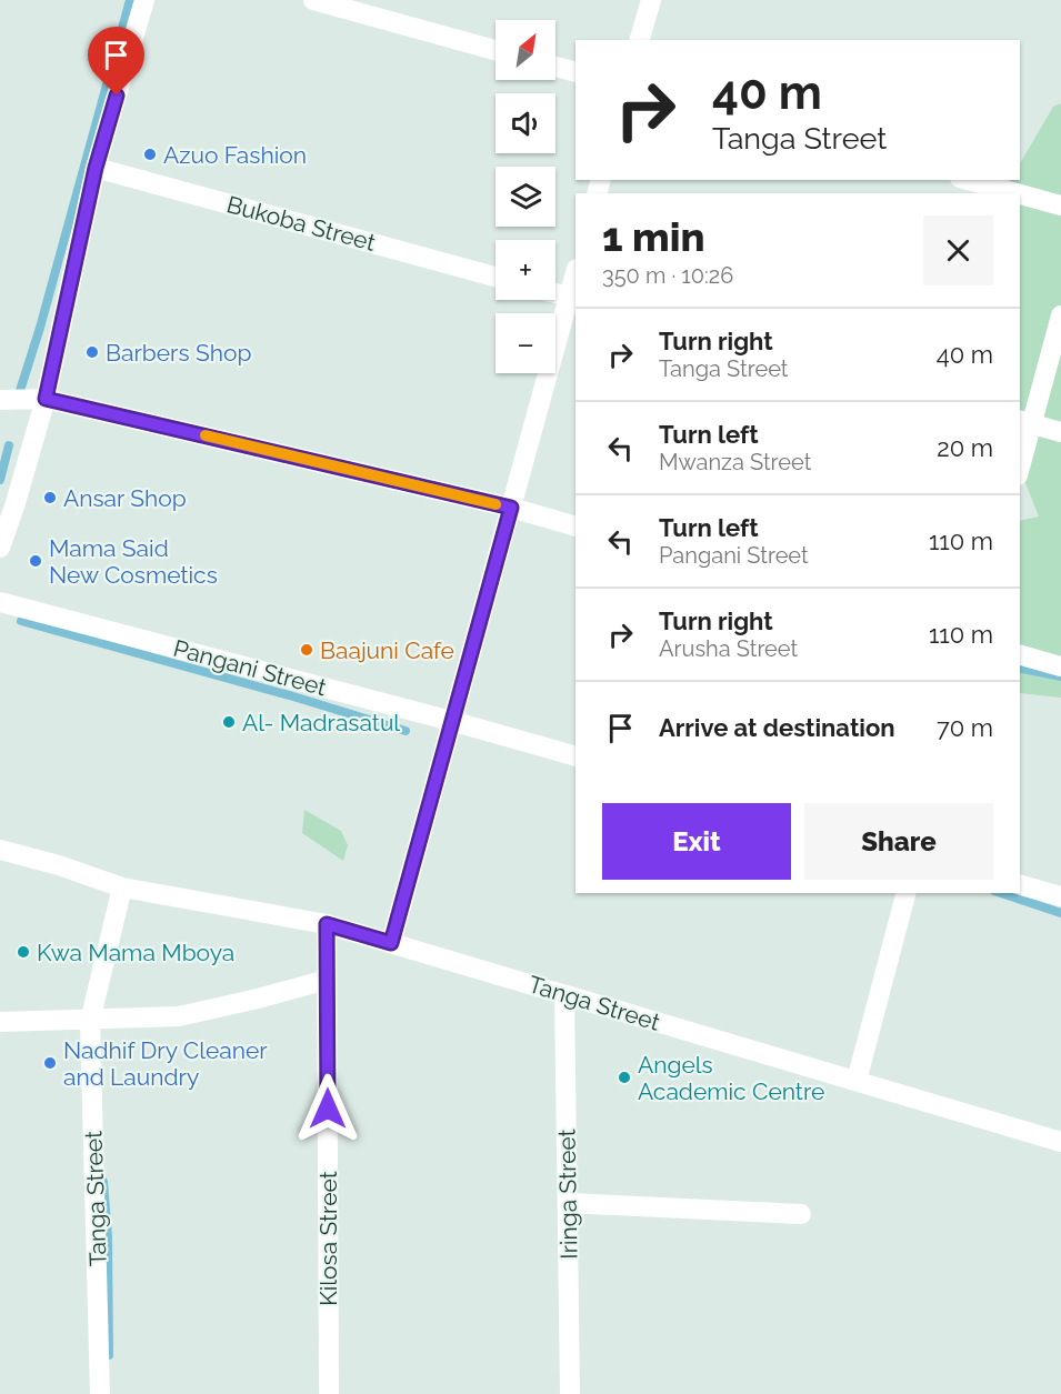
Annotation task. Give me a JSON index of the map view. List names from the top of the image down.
{
  "streets": {
    "street": [
      "Bukoba Street",
      "Pangani Street",
      "Tanga Street",
      "Iringa Street",
      "Kilosa Street"
    ]
  },
  "crossings": [
    ["Tanga Street", "Iringa Street"],
    ["Tanga Street", "Kilosa Street"]
  ],
  "places": [
    "Azuo Fashion",
    "Barbers Shop",
    "Ansar Shop",
    "Mama Said New Cosmetics",
    "Baajuni Cafe",
    "Al- Madrasatul",
    "Kwa Mama Mboya",
    "Nadhif Dry Cleaner and Laundry",
    "Angels Academic Centre"
  ],
  "north": "top right",
  "page": {
    "map_buttons": ["+", "−"],
    "turn": ["40 m", "Tanga Street"],
    "heading": ["1 min", "350 m · 10:26"],
    "list": [
      {
        "name": "Turn right",
        "note": "Tanga Street",
        "value": "40 m"
      },
      {
        "name": "Turn left",
        "note": "Mwanza Street",
        "value": "20 m"
      },
      {
        "name": "Turn left",
        "note": "Pangani Street",
        "value": "110 m"
      },
      {
        "name": "Turn right",
        "note": "Arusha Street",
        "value": "110 m"
      },
      {
        "name": "Arrive at destination",
        "value": "70 m"
      }
    ],
    "buttons": ["Exit", "Share"]
  }
}
